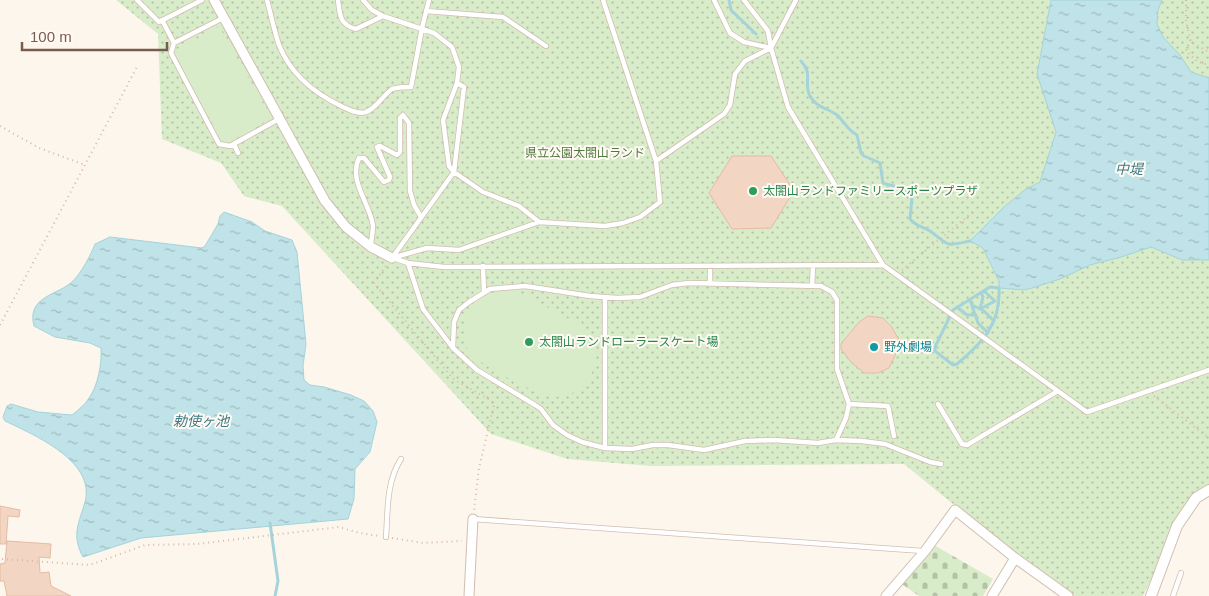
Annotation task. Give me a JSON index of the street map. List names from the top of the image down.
{
  "water": ["中堤", "勅使ヶ池"],
  "parks": ["県立公園太閤山ランド"],
  "places": ["太閤山ランドファミリースポーツプラザ", "太閤山ランドローラースケート場", "野外劇場"],
  "scale_bar": "100 m"
}
